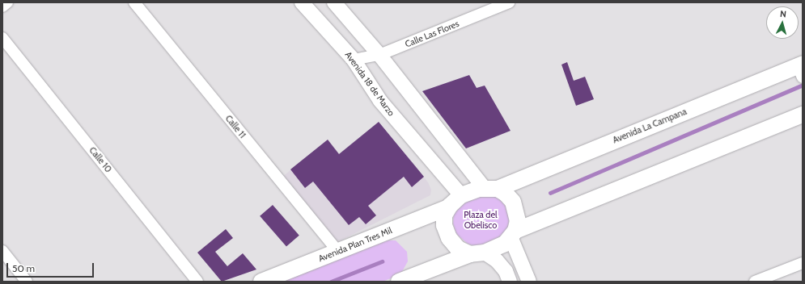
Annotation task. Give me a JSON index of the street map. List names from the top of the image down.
{
  "streets": {
    "main road": ["Avenida La Campana", "Avenida Plan Tres Mil"],
    "street": [
      "Calle Las Flores",
      "Avenida 18 de Marzo",
      "Calle 11",
      "Calle 10"
    ]
  },
  "crossings": [
    ["Calle Las Flores", "Avenida 18 de Marzo"],
    ["Avenida 18 de Marzo", "Avenida La Campana"],
    ["Avenida 18 de Marzo", "Avenida Plan Tres Mil"],
    ["Avenida La Campana", "Avenida Plan Tres Mil"],
    ["Calle 11", "Avenida Plan Tres Mil"]
  ],
  "parks": ["Plaza del Obelisco"],
  "scale_bar": "50 m",
  "north": "top"
}
